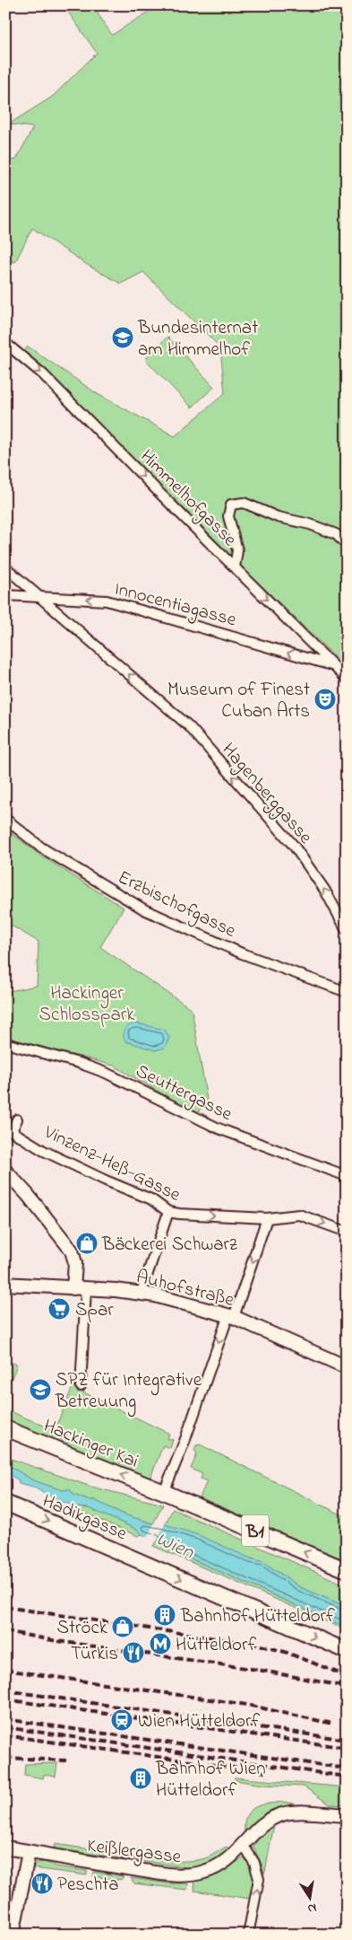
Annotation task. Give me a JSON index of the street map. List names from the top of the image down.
{
  "streets": {
    "main road": ["Hackinger Kai", "Hadikgasse", "B1"],
    "street": [
      "Himmelhofgasse",
      "Innocentiagasse",
      "Hagenberggasse",
      "Erzbischofgasse",
      "Seuttergasse",
      "Vinzenz-Heß-Gasse",
      "Auhofstraße",
      "Keißlergasse"
    ]
  },
  "crossings": [
    ["Himmelhofgasse", "Innocentiagasse"],
    ["Innocentiagasse", "Hagenberggasse"],
    ["Hackinger Kai", "B1"]
  ],
  "one_way": [
    "Himmelhofgasse",
    "Innocentiagasse",
    "Hagenberggasse",
    "Vinzenz-Heß-Gasse",
    "Hackinger Kai"
  ],
  "water": ["Wien"],
  "parks": ["Hackinger Schlosspark"],
  "places": {
    "school or university": ["Bundesinternat am Himmelhof", "SPZ für Integrative Betreuung"],
    "theatre": ["Museum of Finest Cuban Arts"],
    "shop": ["Bäckerei Schwarz", "Ströck"],
    "supermarket": ["Spar"],
    "building": ["Bahnhof Hütteldorf", "Bahnhof Wien Hütteldorf"],
    "metro station": ["Hütteldorf"],
    "restaurant": ["Türkis", "Peschta"],
    "station": ["Wien Hütteldorf"]
  },
  "north": "bottom"
}
